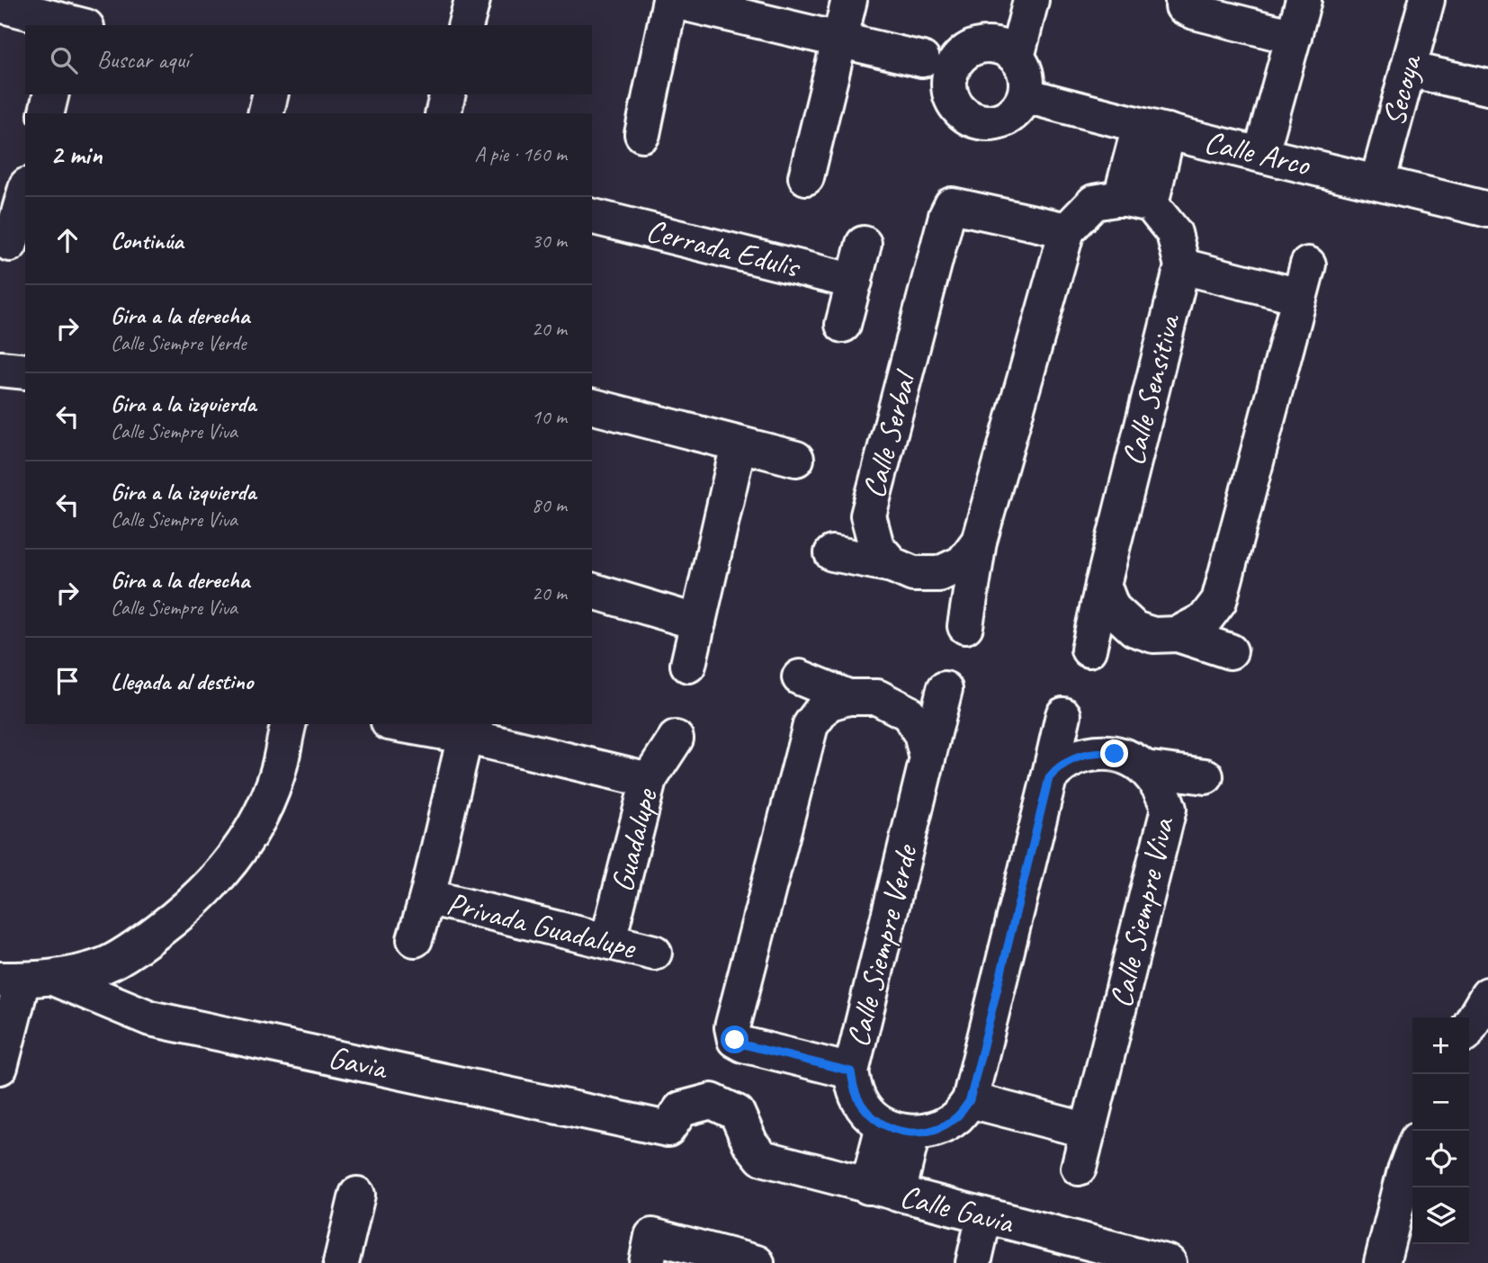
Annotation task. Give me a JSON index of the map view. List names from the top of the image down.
{
  "streets": {
    "street": [
      "Secoya",
      "Calle Arco",
      "Cerrada Edulis",
      "Calle Sensitiva",
      "Calle Serbal",
      "Guadalupe",
      "Calle Siempre Viva",
      "Privada Guadalupe",
      "Calle Siempre Verde",
      "Gavia",
      "Calle Gavia"
    ]
  },
  "crossings": [
    ["Secoya", "Calle Arco"],
    ["Guadalupe", "Privada Guadalupe"],
    ["Gavia", "Calle Gavia"]
  ],
  "page": {
    "search": "Buscar aquí",
    "heading": ["2 min", "A pie · 160 m"],
    "list": [
      ["Continúa", "30 m"],
      ["Gira a la derecha", "Calle Siempre Verde", "20 m"],
      ["Gira a la izquierda", "Calle Siempre Viva", "10 m"],
      ["Gira a la izquierda", "Calle Siempre Viva", "80 m"],
      ["Gira a la derecha", "Calle Siempre Viva", "20 m"],
      "Llegada al destino"
    ],
    "map_buttons": ["+", "−"]
  }
}
